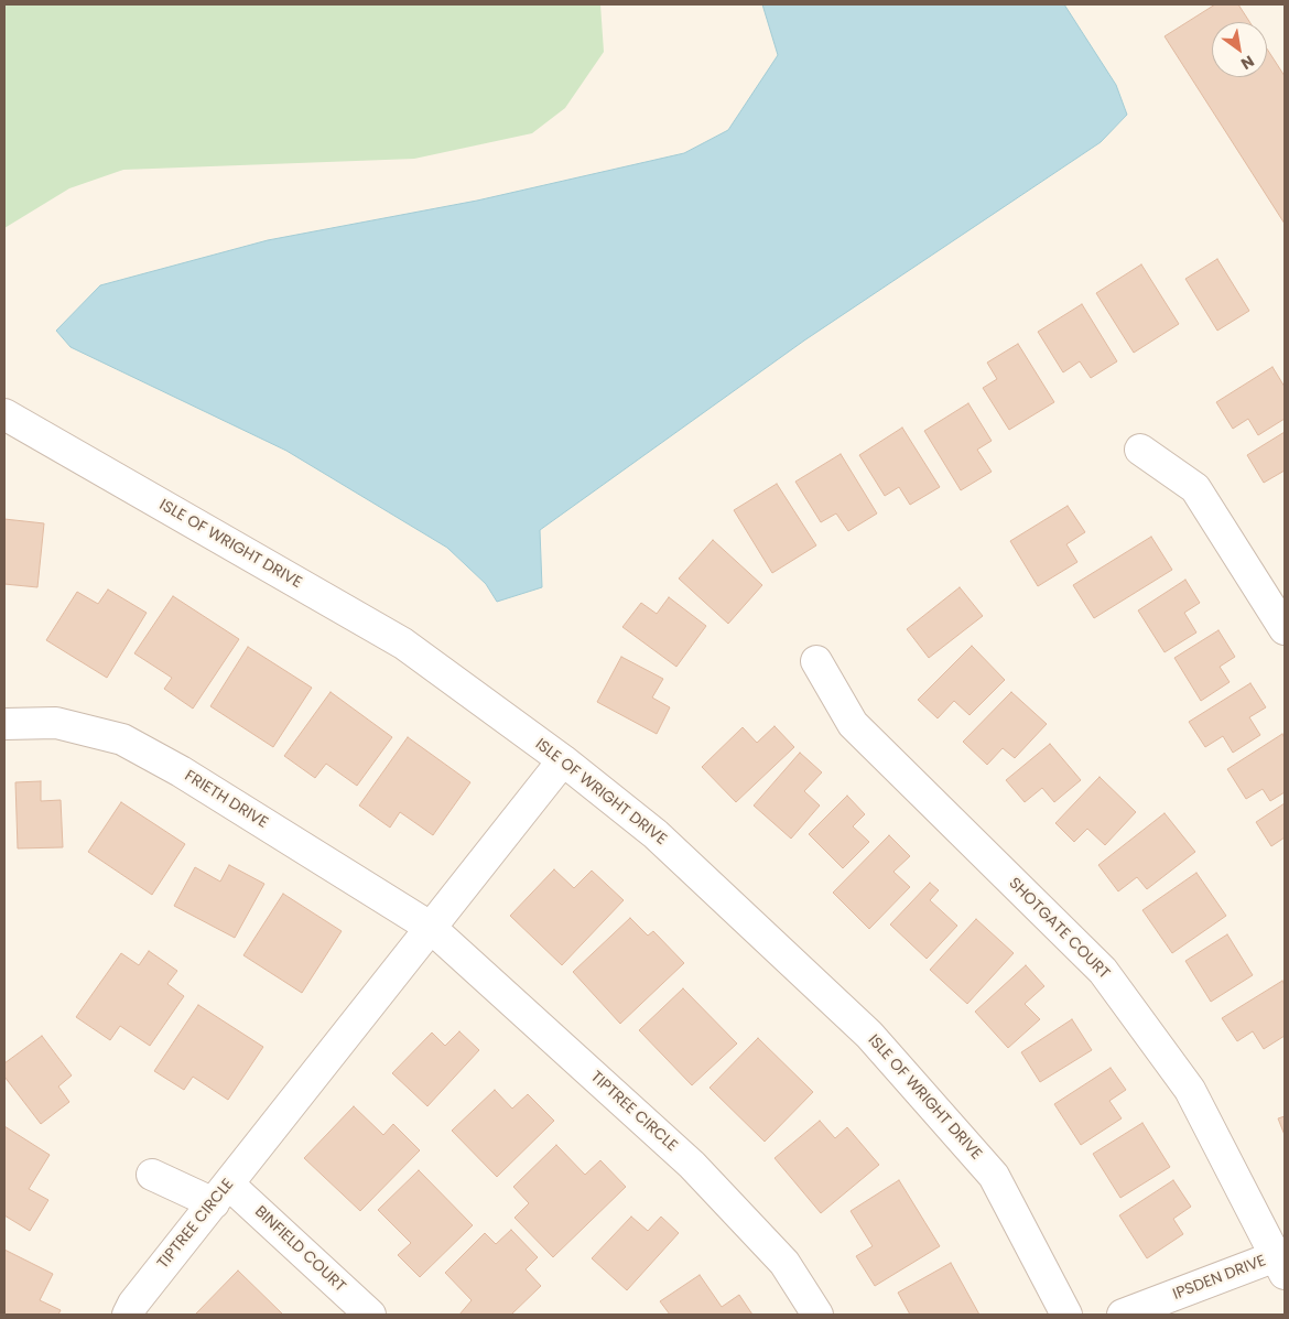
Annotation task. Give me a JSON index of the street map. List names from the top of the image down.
{
  "streets": {
    "street": [
      "ISLE OF WRIGHT DRIVE",
      "FRIETH DRIVE",
      "SHOTGATE COURT",
      "TIPTREE CIRCLE",
      "BINFIELD COURT",
      "IPSDEN DRIVE"
    ]
  },
  "crossings": [
    ["ISLE OF WRIGHT DRIVE", "TIPTREE CIRCLE"],
    ["FRIETH DRIVE", "TIPTREE CIRCLE"],
    ["SHOTGATE COURT", "IPSDEN DRIVE"],
    ["TIPTREE CIRCLE", "BINFIELD COURT"]
  ],
  "north": "bottom right"
}
